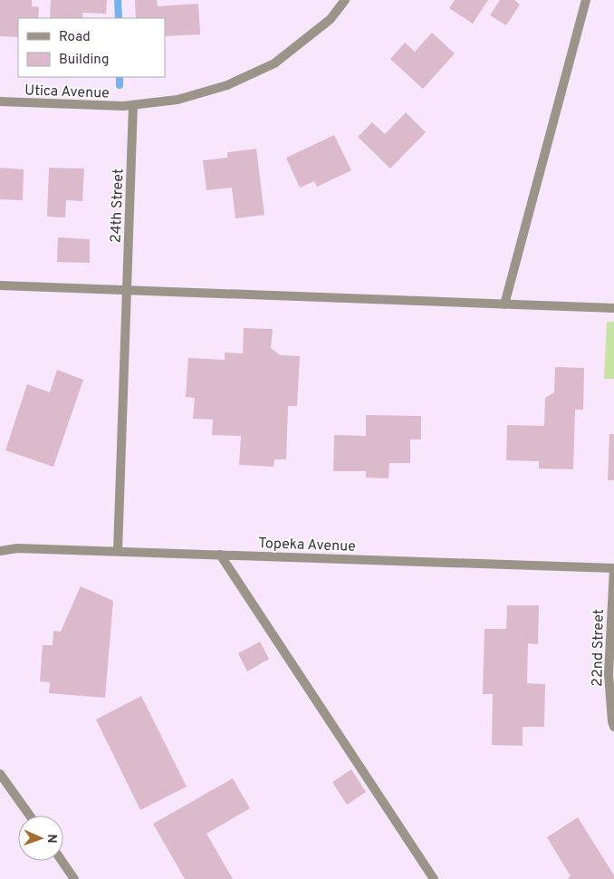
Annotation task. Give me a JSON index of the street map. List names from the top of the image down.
{
  "streets": {
    "street": [
      "Utica Avenue",
      "24th Street",
      "Topeka Avenue",
      "22nd Street"
    ]
  },
  "crossings": [
    ["Utica Avenue", "24th Street"],
    ["24th Street", "Topeka Avenue"],
    ["Topeka Avenue", "22nd Street"]
  ],
  "legend": ["Road", "Building"],
  "north": "right"
}
